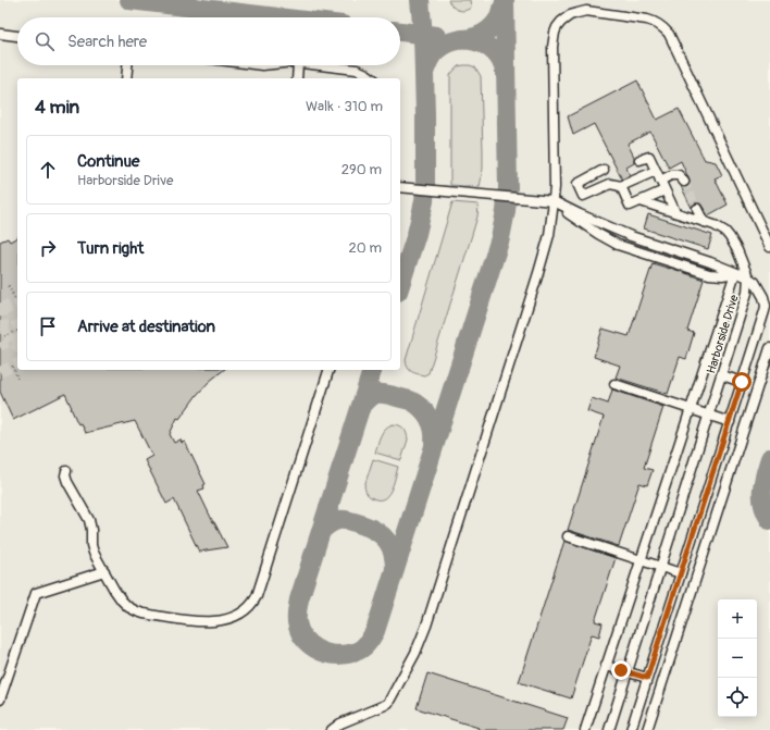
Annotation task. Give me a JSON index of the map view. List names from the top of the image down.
{
  "streets": {
    "street": ["Harborside Drive"]
  },
  "page": {
    "search": "Search here",
    "heading": ["4 min", "Walk · 310 m"],
    "list": [
      ["Continue", "Harborside Drive", "290 m"],
      ["Turn right", "20 m"],
      "Arrive at destination"
    ],
    "map_buttons": ["+", "−"]
  }
}
